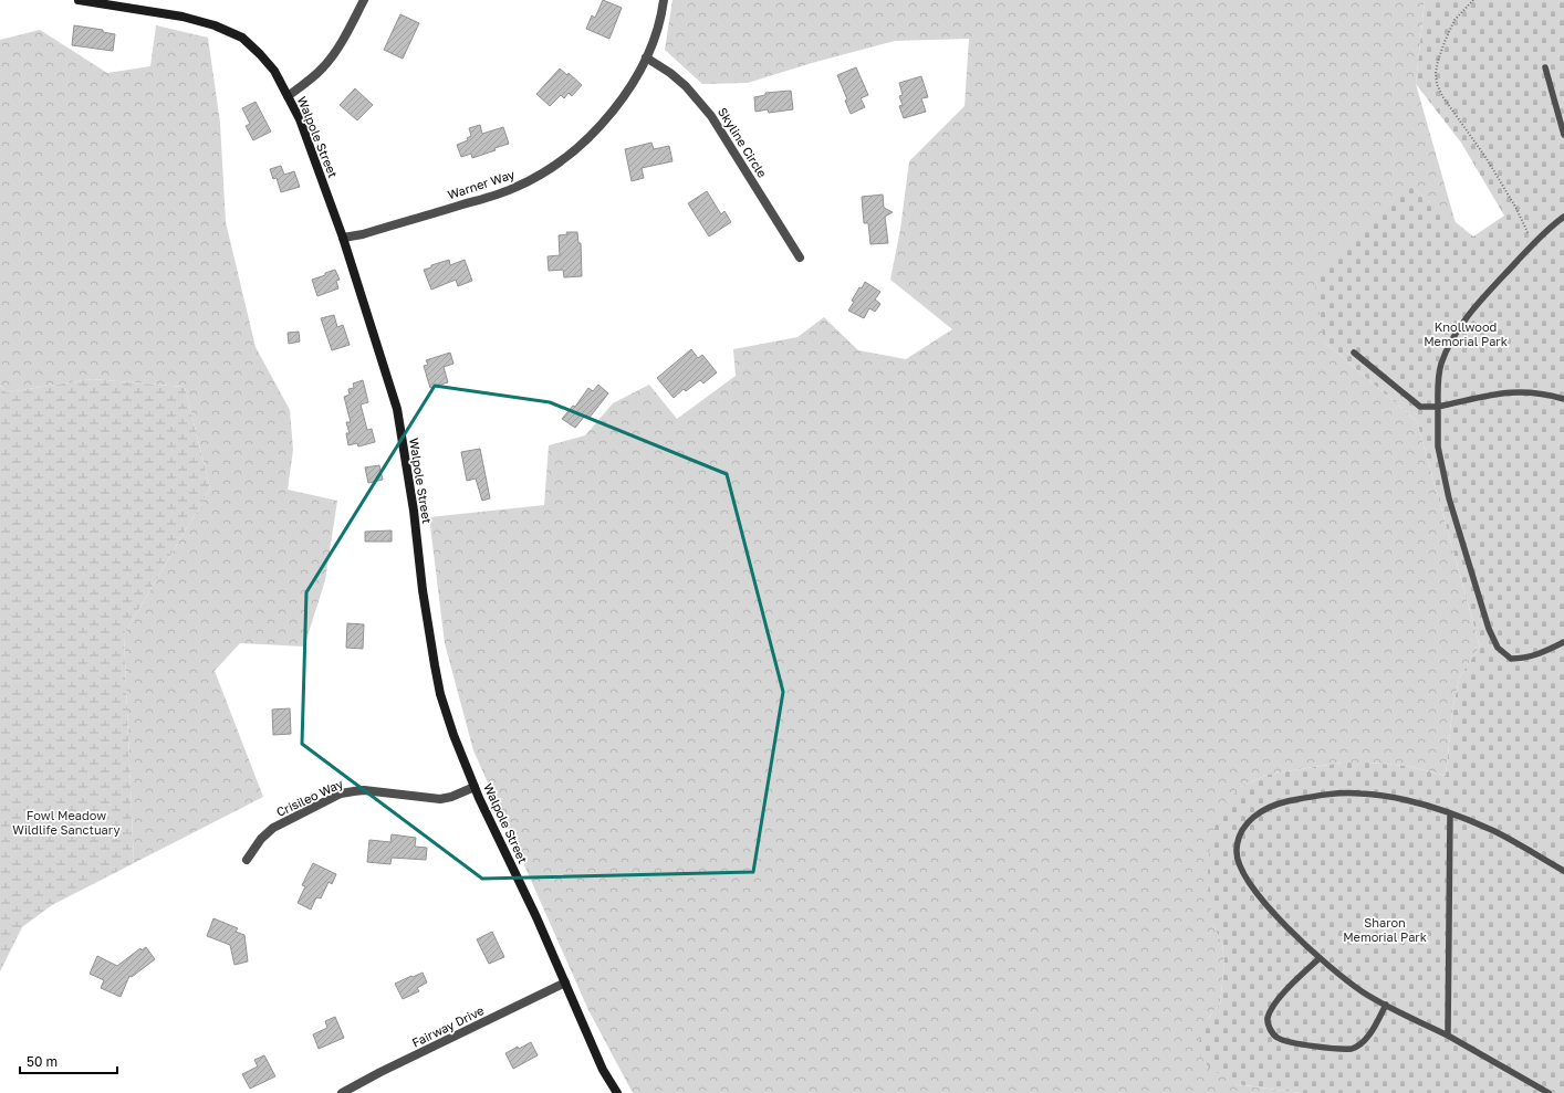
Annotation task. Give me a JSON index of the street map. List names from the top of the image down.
{
  "streets": {
    "main road": ["Walpole Street"],
    "street": [
      "Skyline Circle",
      "Warner Way",
      "Crisileo Way",
      "Fairway Drive"
    ]
  },
  "crossings": [
    ["Walpole Street", "Warner Way"],
    ["Walpole Street", "Crisileo Way"],
    ["Walpole Street", "Fairway Drive"],
    ["Skyline Circle", "Warner Way"]
  ],
  "parks": ["Knollwood Memorial Park", "Fowl Meadow Wildlife Sanctuary", "Sharon Memorial Park"],
  "scale_bar": "50 m"
}
